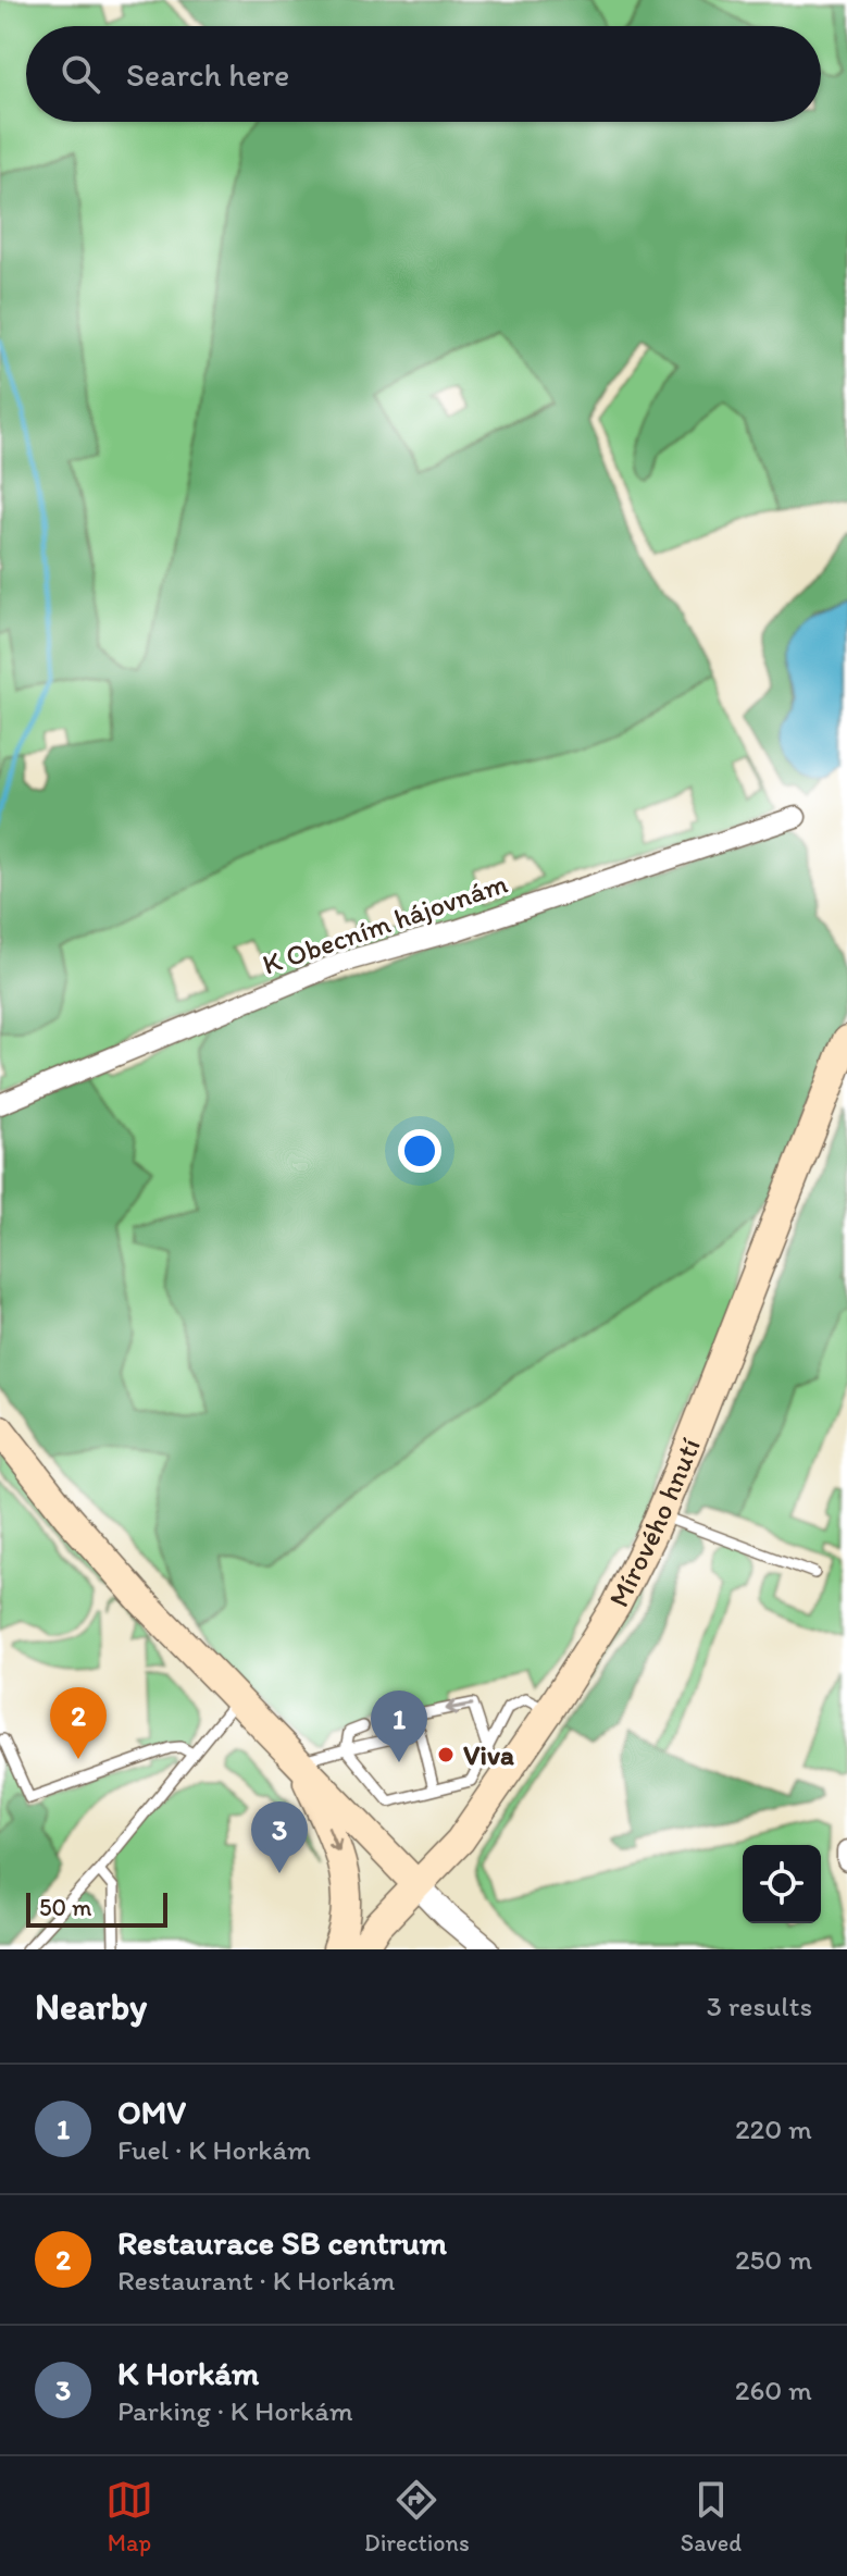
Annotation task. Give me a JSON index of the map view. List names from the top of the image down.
{
  "streets": {
    "main road": ["Mírového hnutí"],
    "street": ["K Obecním hájovnám"]
  },
  "places": ["Viva"],
  "scale_bar": "50 m",
  "page": {
    "search": "Search here",
    "pins": ["2", "1", "3"],
    "scale": "50 m",
    "heading": ["Nearby", "3 results"],
    "list": [
      {
        "mark": "1",
        "name": "OMV",
        "note": "Fuel · K Horkám",
        "value": "220 m"
      },
      {
        "mark": "2",
        "name": "Restaurace SB centrum",
        "note": "Restaurant · K Horkám",
        "value": "250 m"
      },
      {
        "mark": "3",
        "name": "K Horkám",
        "note": "Parking · K Horkám",
        "value": "260 m"
      }
    ],
    "nav": ["Map", "Directions", "Saved"]
  }
}
